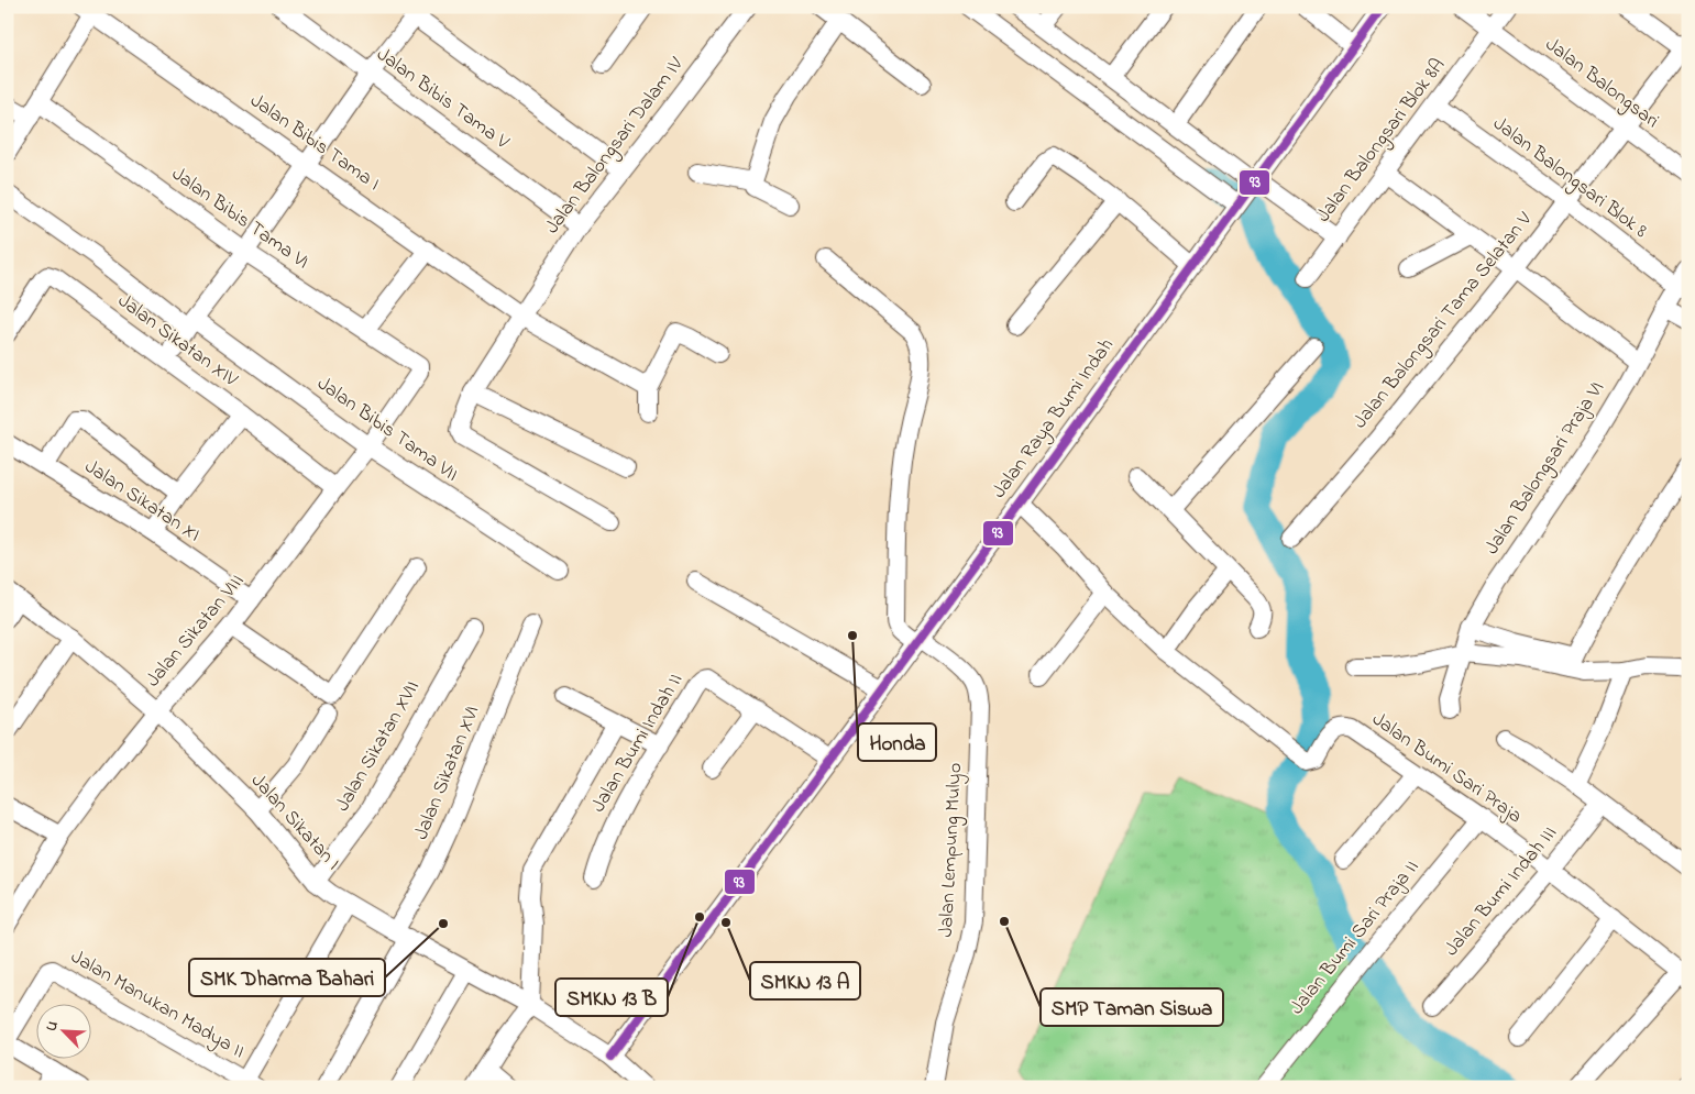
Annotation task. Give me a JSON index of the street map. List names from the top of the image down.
{
  "streets": {
    "street": [
      "Jalan Balongsari",
      "Jalan Bibis Tama V",
      "Jalan Balongsari Blok 8A",
      "Jalan Bibis Tama I",
      "Jalan Balongsari Dalam IV",
      "Jalan Balongsari Blok 8",
      "Jalan Bibis Tama VI",
      "Jalan Balongsari Tama Selatan V",
      "Jalan Sikatan XIV",
      "Jalan Raya Bumi Indah",
      "Jalan Bibis Tama VII",
      "Jalan Balongsari Praja VI",
      "Jalan Sikatan XI",
      "Jalan Sikatan VIII",
      "Jalan Bumi Indah II",
      "Jalan Sikatan XVII",
      "Jalan Bumi Sari Praja",
      "Jalan Sikatan XVI",
      "Jalan Sikatan I",
      "Jalan Lempung Mulyo",
      "Jalan Bumi Indah III",
      "Jalan Bumi Sari Praja II",
      "Jalan Manukan Madya II"
    ]
  },
  "crossings": [
    ["Jalan Balongsari", "Jalan Balongsari Blok 8A"],
    ["Jalan Balongsari", "Jalan Balongsari Tama Selatan V"],
    ["Jalan Bibis Tama V", "Jalan Balongsari Dalam IV"],
    ["Jalan Balongsari Blok 8A", "Jalan Balongsari Blok 8"],
    ["Jalan Bibis Tama I", "Jalan Balongsari Dalam IV"],
    ["Jalan Balongsari Blok 8", "Jalan Balongsari Tama Selatan V"],
    ["Jalan Balongsari Blok 8", "Jalan Balongsari Praja VI"],
    ["Jalan Bibis Tama VI", "Jalan Sikatan VIII"],
    ["Jalan Sikatan XIV", "Jalan Sikatan VIII"],
    ["Jalan Raya Bumi Indah", "Jalan Bumi Indah II"],
    ["Jalan Raya Bumi Indah", "Jalan Bumi Sari Praja"],
    ["Jalan Raya Bumi Indah", "Jalan Sikatan I"],
    ["Jalan Raya Bumi Indah", "Jalan Lempung Mulyo"],
    ["Jalan Bibis Tama VII", "Jalan Sikatan VIII"],
    ["Jalan Sikatan XI", "Jalan Sikatan VIII"],
    ["Jalan Sikatan VIII", "Jalan Sikatan I"],
    ["Jalan Sikatan XVII", "Jalan Sikatan I"],
    ["Jalan Bumi Sari Praja", "Jalan Bumi Indah III"],
    ["Jalan Bumi Sari Praja", "Jalan Bumi Sari Praja II"],
    ["Jalan Sikatan XVI", "Jalan Sikatan I"]
  ],
  "places": [
    "Honda",
    "SMKN 13 B",
    "SMP Taman Siswa",
    "SMKN 13 A",
    "SMK Dharma Bahari"
  ],
  "lines": ["transit line 93"],
  "north": "top left"
}
